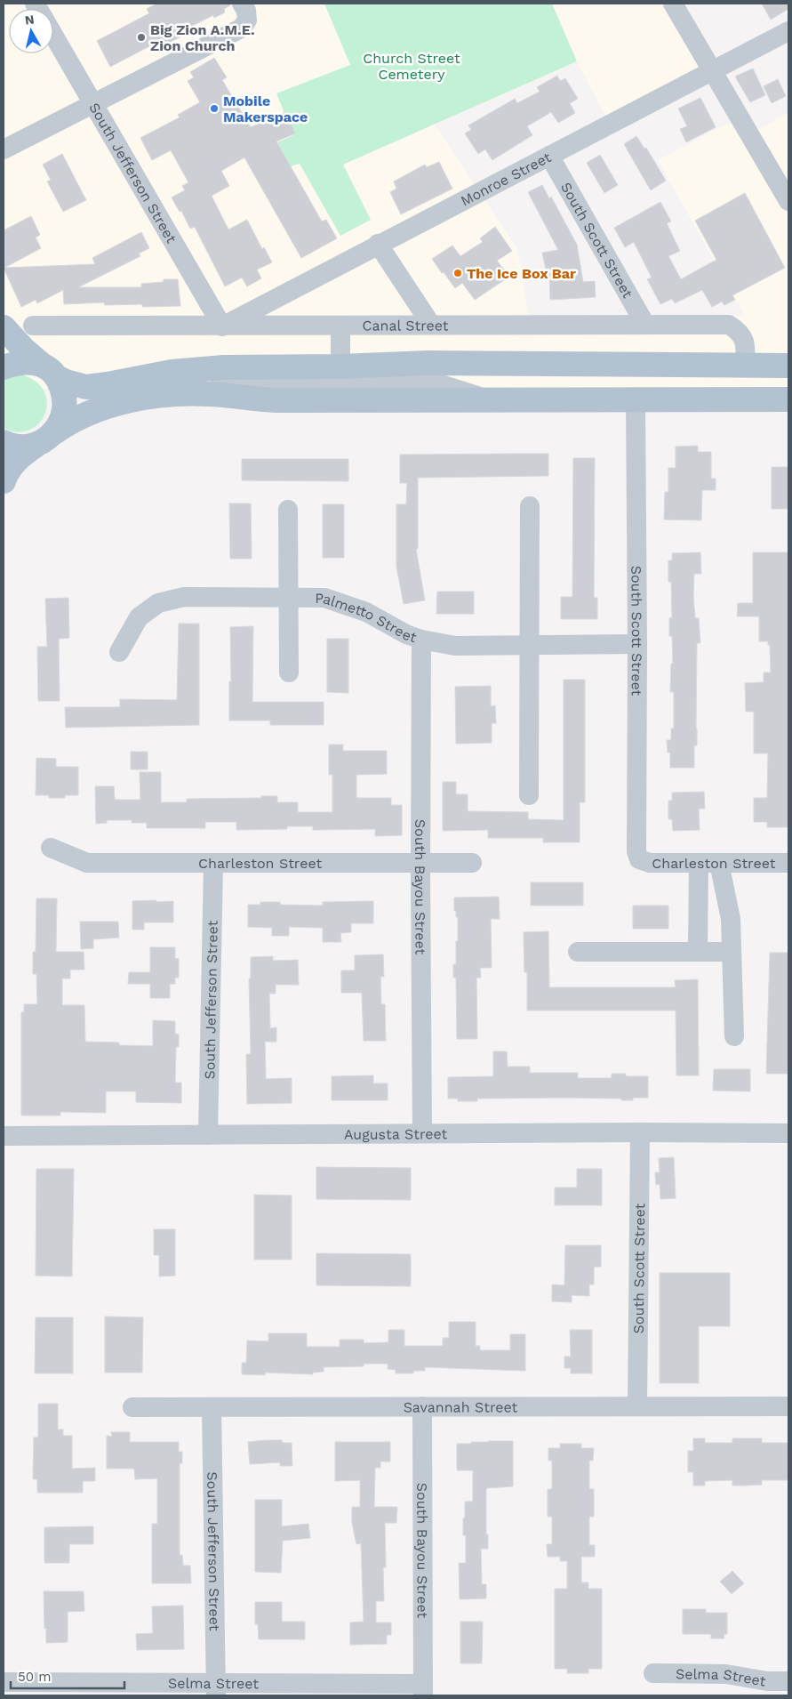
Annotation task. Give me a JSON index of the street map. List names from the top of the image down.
{
  "streets": {
    "street": [
      "South Jefferson Street",
      "Monroe Street",
      "South Scott Street",
      "Canal Street",
      "Palmetto Street",
      "Charleston Street",
      "South Bayou Street",
      "Augusta Street",
      "Savannah Street",
      "Selma Street"
    ]
  },
  "crossings": [
    ["South Jefferson Street", "Monroe Street"],
    ["South Jefferson Street", "Canal Street"],
    ["South Jefferson Street", "Charleston Street"],
    ["South Jefferson Street", "Augusta Street"],
    ["South Jefferson Street", "Savannah Street"],
    ["South Jefferson Street", "Selma Street"],
    ["Monroe Street", "South Scott Street"],
    ["Monroe Street", "Canal Street"],
    ["South Scott Street", "Canal Street"],
    ["South Scott Street", "Palmetto Street"],
    ["South Scott Street", "Charleston Street"],
    ["South Scott Street", "Augusta Street"],
    ["South Scott Street", "Savannah Street"],
    ["Palmetto Street", "South Bayou Street"],
    ["Charleston Street", "South Bayou Street"],
    ["South Bayou Street", "Augusta Street"],
    ["South Bayou Street", "Savannah Street"],
    ["South Bayou Street", "Selma Street"]
  ],
  "parks": ["Church Street Cemetery"],
  "places": ["Big Zion A.M.E. Zion Church", "Mobile Makerspace", "The Ice Box Bar"],
  "scale_bar": "50 m",
  "north": "top"
}
